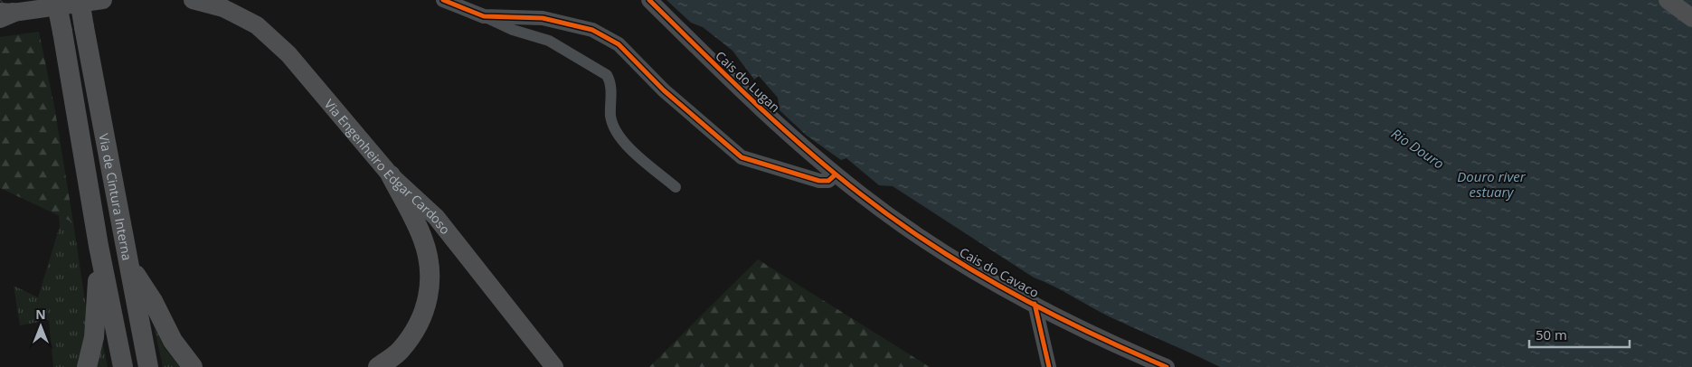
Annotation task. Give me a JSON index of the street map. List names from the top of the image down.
{
  "streets": {
    "highway": ["Via de Cintura Interna"],
    "main road": ["Cais do Lugan", "Via Engenheiro Edgar Cardoso", "Cais do Cavaco"]
  },
  "crossings": [
    ["Cais do Lugan", "Cais do Cavaco"]
  ],
  "water": ["Rio Douro", "Douro river estuary"],
  "scale_bar": "50 m",
  "north": "top"
}
